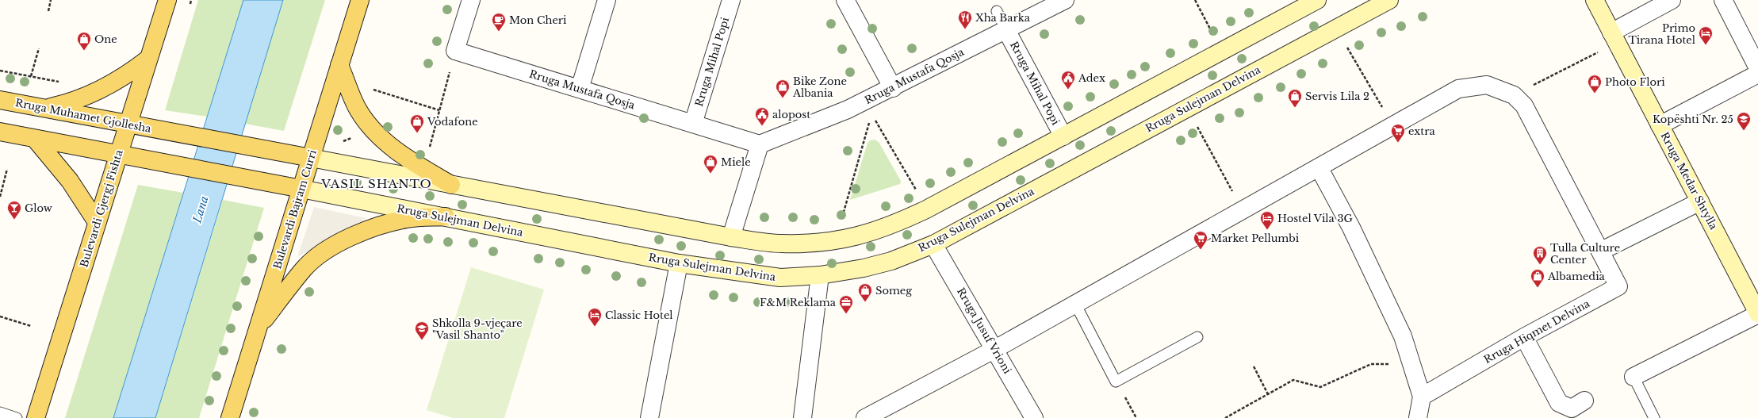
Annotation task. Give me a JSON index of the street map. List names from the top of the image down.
{
  "streets": {
    "main road": [
      "Rruga Sulejman Delvina",
      "Rruga Muhamet Gjollesha",
      "Rruga Medar Shtylla",
      "Bulevardi Gjergj Fishta",
      "Bulevardi Bajram Curri"
    ],
    "street": [
      "Rruga Mihal Popi",
      "Rruga Mustafa Qosja",
      "Rruga Jusuf Vrioni",
      "Rruga Hiqmet Delvina"
    ]
  },
  "crossings": [
    ["Rruga Mihal Popi", "Rruga Mustafa Qosja"],
    ["Rruga Sulejman Delvina", "Bulevardi Gjergj Fishta"],
    ["Rruga Sulejman Delvina", "Bulevardi Bajram Curri"],
    ["Rruga Sulejman Delvina", "Rruga Jusuf Vrioni"],
    ["Rruga Muhamet Gjollesha", "Bulevardi Gjergj Fishta"],
    ["Rruga Muhamet Gjollesha", "Bulevardi Bajram Curri"]
  ],
  "districts": ["VASIL SHANTO"],
  "water": ["Lana"],
  "places": {
    "restaurant": ["Xha Barka"],
    "cafe": ["Mon Cheri"],
    "hotel": ["Primo Tirana Hotel", "Hostel Vila 3G", "Classic Hotel"],
    "shop": [
      "One",
      "Photo Flori",
      "Bike Zone Albania",
      "Servis Lila 2",
      "Vodafone",
      "Miele",
      "Albamedia",
      "Someg"
    ],
    "public building": ["Adex", "alopost"],
    "school or university": ["Kopështi Nr. 25", "Shkolla 9-vjeçare \"Vasil Shanto\""],
    "supermarket": ["extra", "Market Pellumbi"],
    "bar": ["Glow"],
    "building": ["Tulla Culture Center"],
    "office": ["F&M Reklama"]
  }
}
